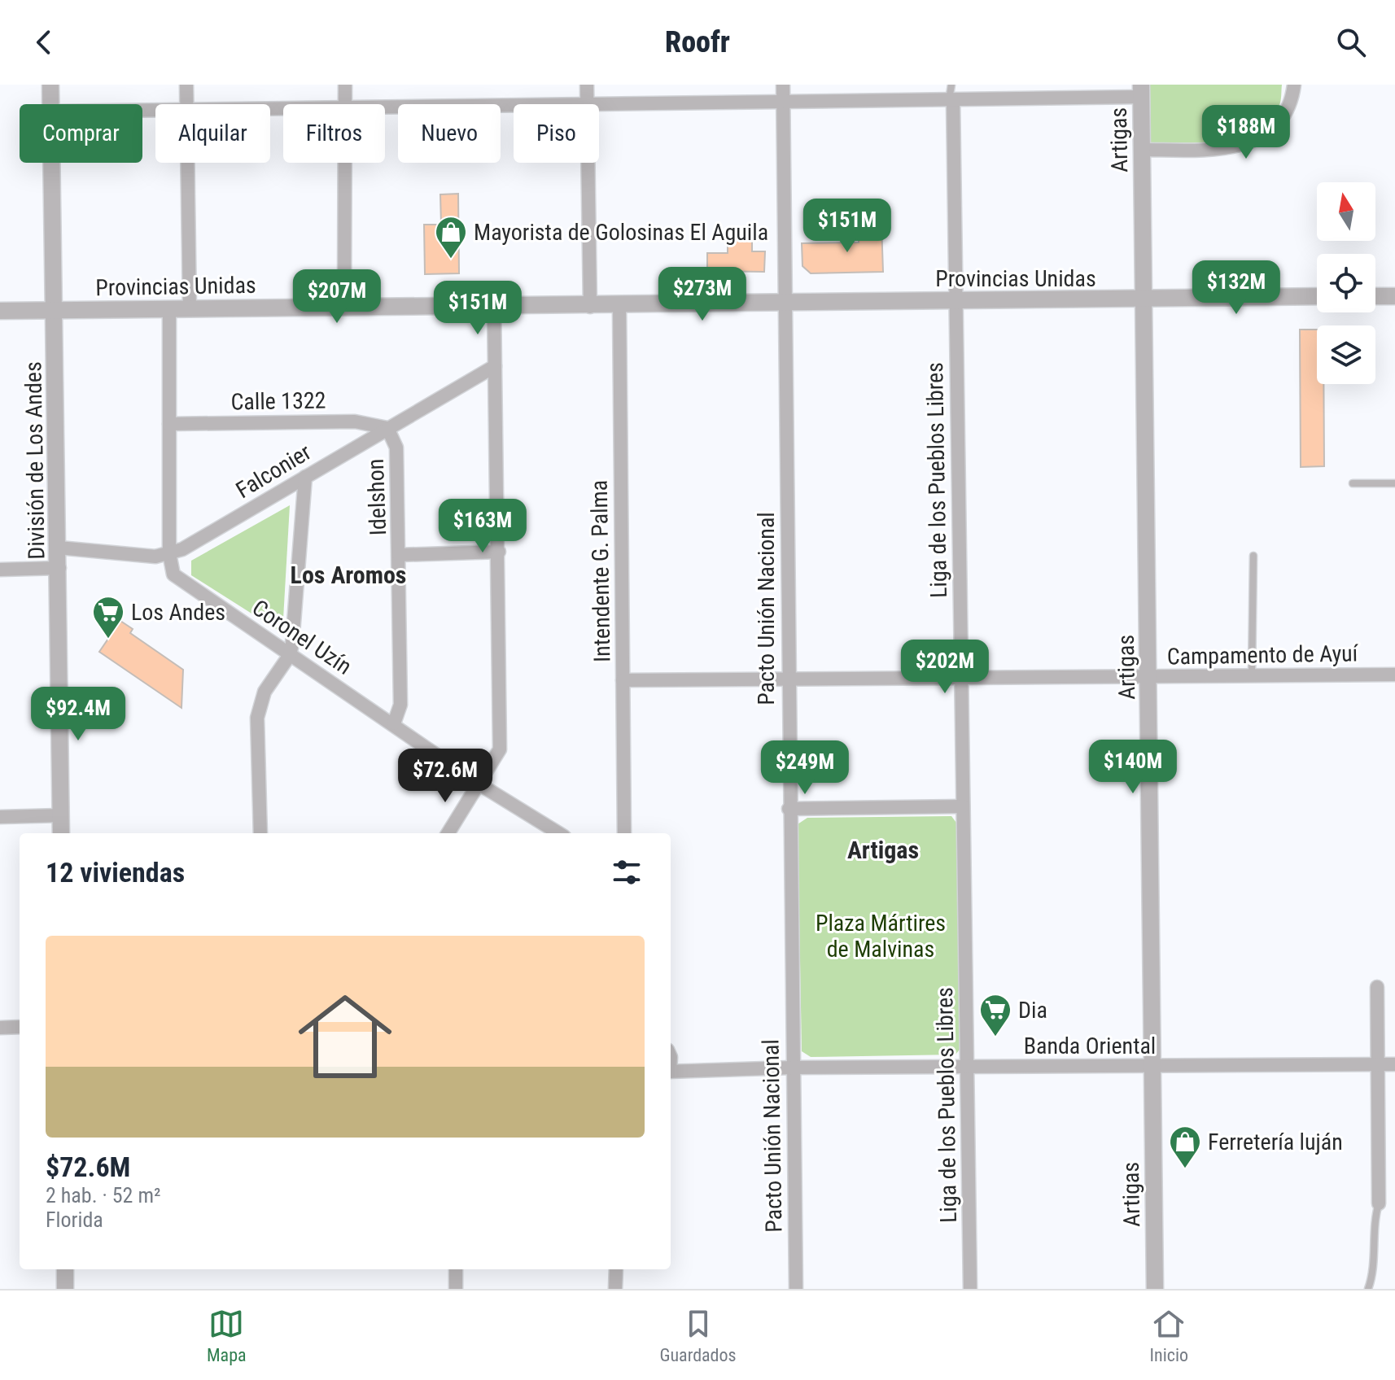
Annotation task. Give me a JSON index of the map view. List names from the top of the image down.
{
  "streets": {
    "street": [
      "Artigas",
      "Provincias Unidas",
      "Calle 1322",
      "División de Los Andes",
      "Falconier",
      "Liga de los Pueblos Libres",
      "Idelshon",
      "Intendente G. Palma",
      "Pacto Unión Nacional",
      "Coronel Uzín",
      "Campamento de Ayuí",
      "Banda Oriental"
    ]
  },
  "crossings": [
    ["Artigas", "Provincias Unidas"],
    ["Artigas", "Campamento de Ayuí"],
    ["Artigas", "Banda Oriental"],
    ["Provincias Unidas", "División de Los Andes"],
    ["Provincias Unidas", "Liga de los Pueblos Libres"],
    ["Provincias Unidas", "Intendente G. Palma"],
    ["Provincias Unidas", "Pacto Unión Nacional"],
    ["Provincias Unidas", "Coronel Uzín"],
    ["Calle 1322", "Falconier"],
    ["Calle 1322", "Idelshon"],
    ["Calle 1322", "Coronel Uzín"],
    ["División de Los Andes", "Falconier"],
    ["Falconier", "Idelshon"],
    ["Falconier", "Coronel Uzín"],
    ["Liga de los Pueblos Libres", "Campamento de Ayuí"],
    ["Liga de los Pueblos Libres", "Banda Oriental"],
    ["Idelshon", "Coronel Uzín"],
    ["Intendente G. Palma", "Campamento de Ayuí"],
    ["Pacto Unión Nacional", "Campamento de Ayuí"],
    ["Pacto Unión Nacional", "Banda Oriental"]
  ],
  "districts": ["Los Aromos", "Artigas"],
  "parks": ["Plaza Mártires de Malvinas"],
  "places": {
    "shop": ["Mayorista de Golosinas El Aguila", "Ferretería luján"],
    "supermarket": ["Los Andes", "Dia"]
  },
  "north": "top",
  "page": {
    "header": "Roofr",
    "chip": [
      "Comprar",
      "Alquilar",
      "Filtros",
      "Nuevo",
      "Piso"
    ],
    "price": [
      "$188M",
      "$151M",
      "$132M",
      "$273M",
      "$207M",
      "$151M",
      "$163M",
      "$202M",
      "$92.4M",
      "$140M",
      "$249M",
      "$72.6M"
    ],
    "heading": "12 viviendas",
    "list": [
      {
        "name": "$72.6M",
        "note": "2 hab. · 52 m² · Florida"
      }
    ],
    "tabs": ["Mapa", "Guardados", "Inicio"]
  }
}
